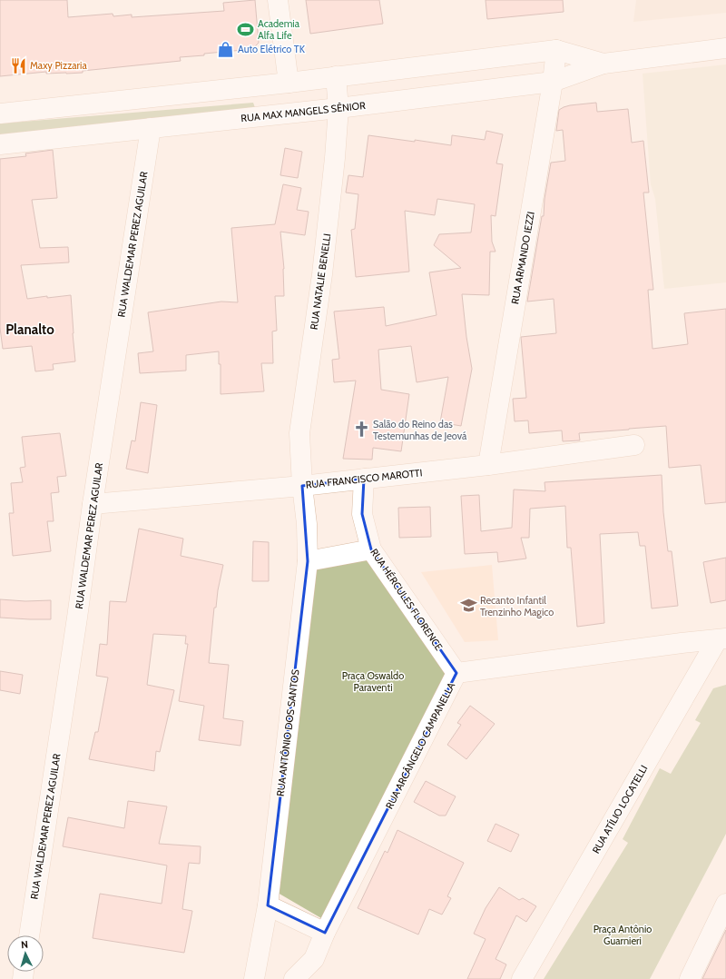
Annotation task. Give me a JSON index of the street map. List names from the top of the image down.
{
  "streets": {
    "street": [
      "RUA MAX MANGELS SÊNIOR",
      "RUA WALDEMAR PEREZ AGUILAR",
      "RUA ARMANDO IEZZI",
      "RUA NATALIE BENELLI",
      "RUA FRANCISCO MAROTTI",
      "RUA HÉRCULES FLORENCE",
      "RUA ANTÔNIO DOS SANTOS",
      "RUA ARCÂNGELO CAMPANELLA",
      "RUA ATÍLIO LOCATELLI"
    ]
  },
  "crossings": [
    ["RUA MAX MANGELS SÊNIOR", "RUA WALDEMAR PEREZ AGUILAR"],
    ["RUA MAX MANGELS SÊNIOR", "RUA ARMANDO IEZZI"],
    ["RUA MAX MANGELS SÊNIOR", "RUA NATALIE BENELLI"],
    ["RUA WALDEMAR PEREZ AGUILAR", "RUA FRANCISCO MAROTTI"],
    ["RUA ARMANDO IEZZI", "RUA FRANCISCO MAROTTI"],
    ["RUA NATALIE BENELLI", "RUA FRANCISCO MAROTTI"],
    ["RUA NATALIE BENELLI", "RUA ANTÔNIO DOS SANTOS"],
    ["RUA FRANCISCO MAROTTI", "RUA HÉRCULES FLORENCE"],
    ["RUA FRANCISCO MAROTTI", "RUA ANTÔNIO DOS SANTOS"],
    ["RUA HÉRCULES FLORENCE", "RUA ARCÂNGELO CAMPANELLA"],
    ["RUA ARCÂNGELO CAMPANELLA", "RUA ATÍLIO LOCATELLI"]
  ],
  "districts": ["Planalto"],
  "parks": ["Praça Oswaldo Paraventi", "Praça Antônio Guarnieri"],
  "places": {
    "sports": ["Academia Alfa Life"],
    "shop": ["Auto Elétrico TK"],
    "restaurant": ["Maxy Pizzaria"],
    "church": ["Salão do Reino das Testemunhas de Jeová"],
    "school or university": ["Recanto Infantil Trenzinho Magico"]
  },
  "north": "top"
}
